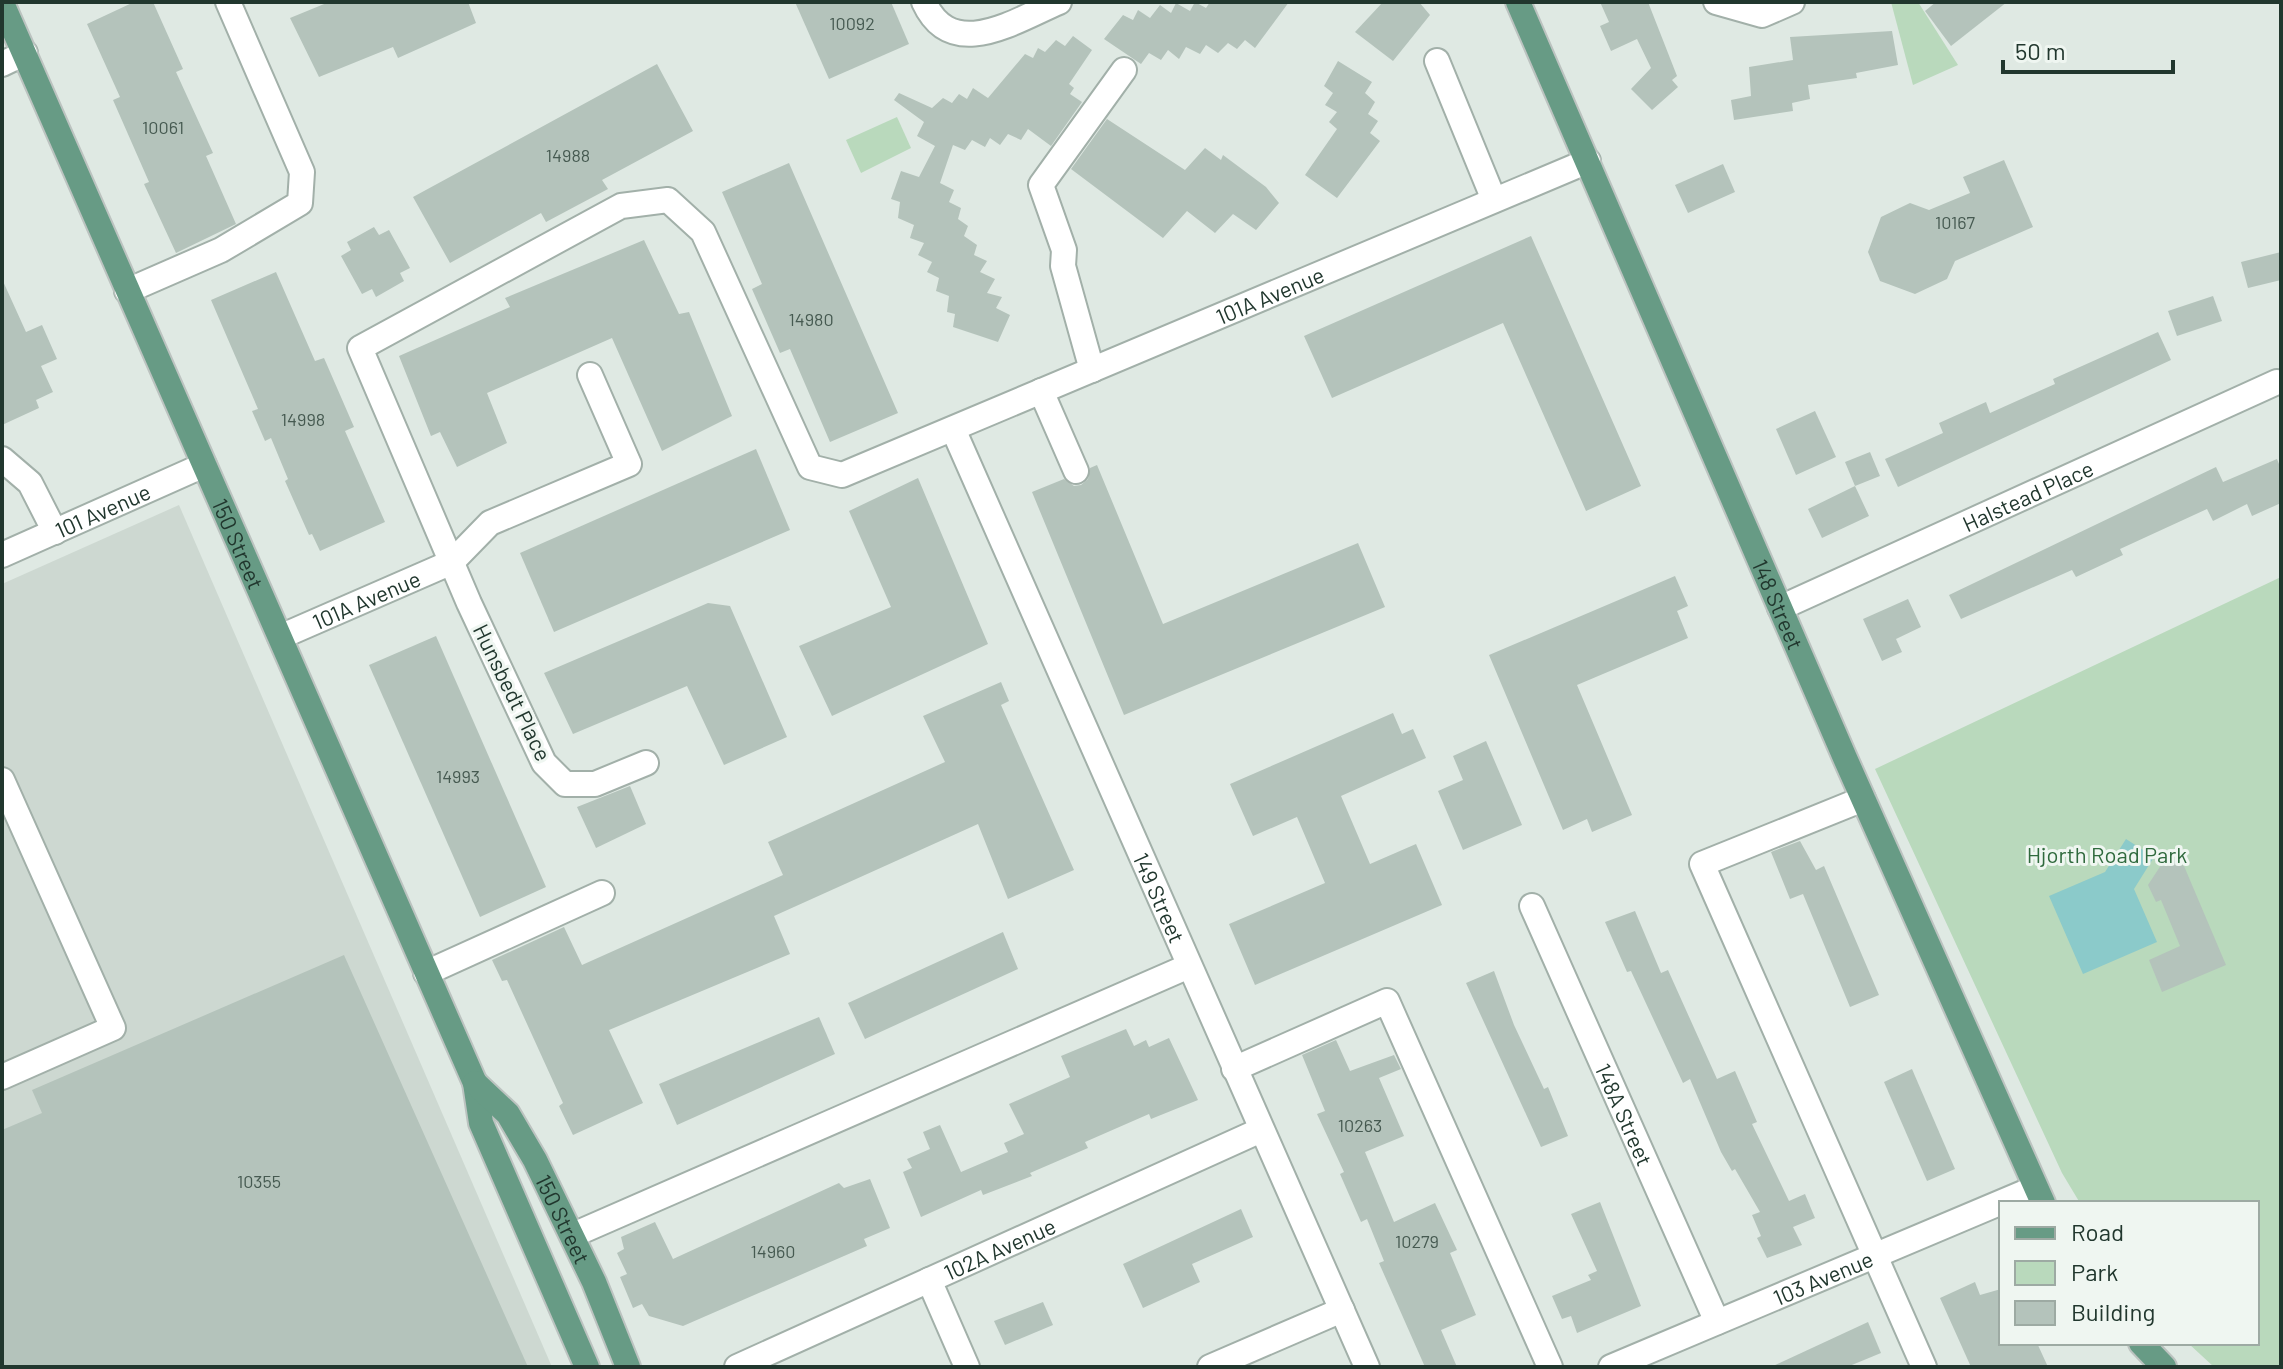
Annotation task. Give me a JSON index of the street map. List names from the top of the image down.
{
  "streets": {
    "main road": ["150 Street", "148 Street"],
    "street": [
      "101A Avenue",
      "Halstead Place",
      "101 Avenue",
      "Hunsbedt Place",
      "149 Street",
      "148A Street",
      "102A Avenue",
      "103 Avenue"
    ]
  },
  "crossings": [
    ["101A Avenue", "150 Street"],
    ["101A Avenue", "148 Street"],
    ["101A Avenue", "Hunsbedt Place"],
    ["101A Avenue", "149 Street"],
    ["Halstead Place", "148 Street"],
    ["101 Avenue", "150 Street"],
    ["Hunsbedt Place", "149 Street"],
    ["149 Street", "102A Avenue"],
    ["148A Street", "103 Avenue"]
  ],
  "parks": ["Hjorth Road Park"],
  "house_numbers": [
    "10092",
    "10061",
    "14988",
    "10167",
    "14980",
    "14998",
    "14993",
    "10263",
    "10355",
    "10279",
    "14960"
  ],
  "legend": ["Road", "Park", "Building"],
  "scale_bar": "50 m"
}
